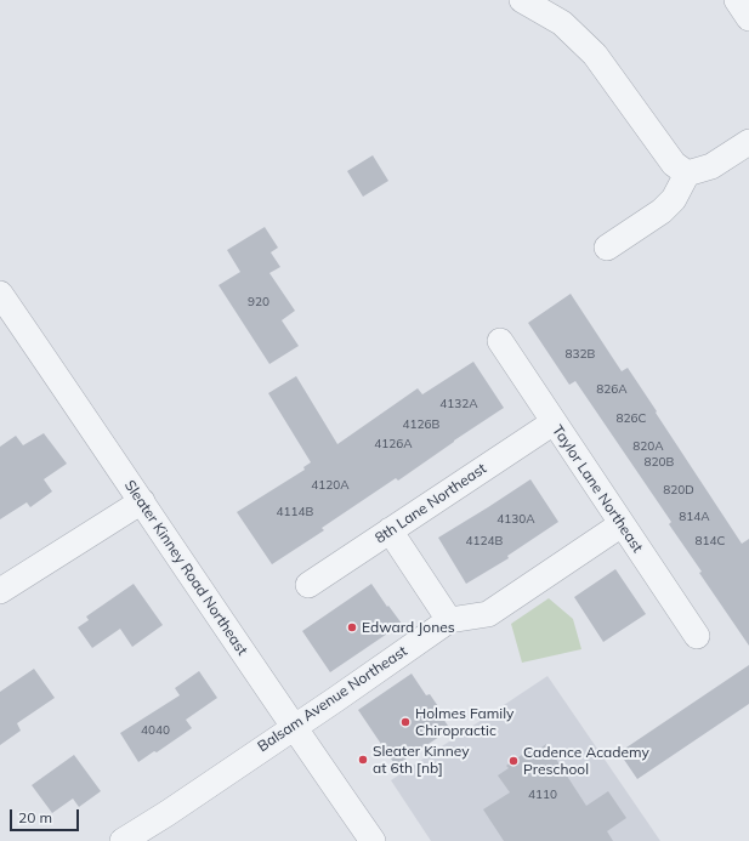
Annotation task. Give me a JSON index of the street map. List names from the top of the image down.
{
  "streets": {
    "street": [
      "Taylor Lane Northeast",
      "8th Lane Northeast",
      "Sleater Kinney Road Northeast",
      "Balsam Avenue Northeast"
    ]
  },
  "crossings": [
    ["Taylor Lane Northeast", "8th Lane Northeast"],
    ["Taylor Lane Northeast", "Balsam Avenue Northeast"],
    ["Sleater Kinney Road Northeast", "Balsam Avenue Northeast"]
  ],
  "places": [
    "Edward Jones",
    "Holmes Family Chiropractic",
    "Sleater Kinney at 6th [nb]",
    "Cadence Academy Preschool"
  ],
  "house_numbers": [
    "920",
    "832B",
    "826A",
    "4132A",
    "826C",
    "4126B",
    "4126A",
    "820A",
    "820B",
    "4120A",
    "820D",
    "4114B",
    "814A",
    "4130A",
    "4124B",
    "814C",
    "4040",
    "4110"
  ],
  "scale_bar": "20 m"
}
